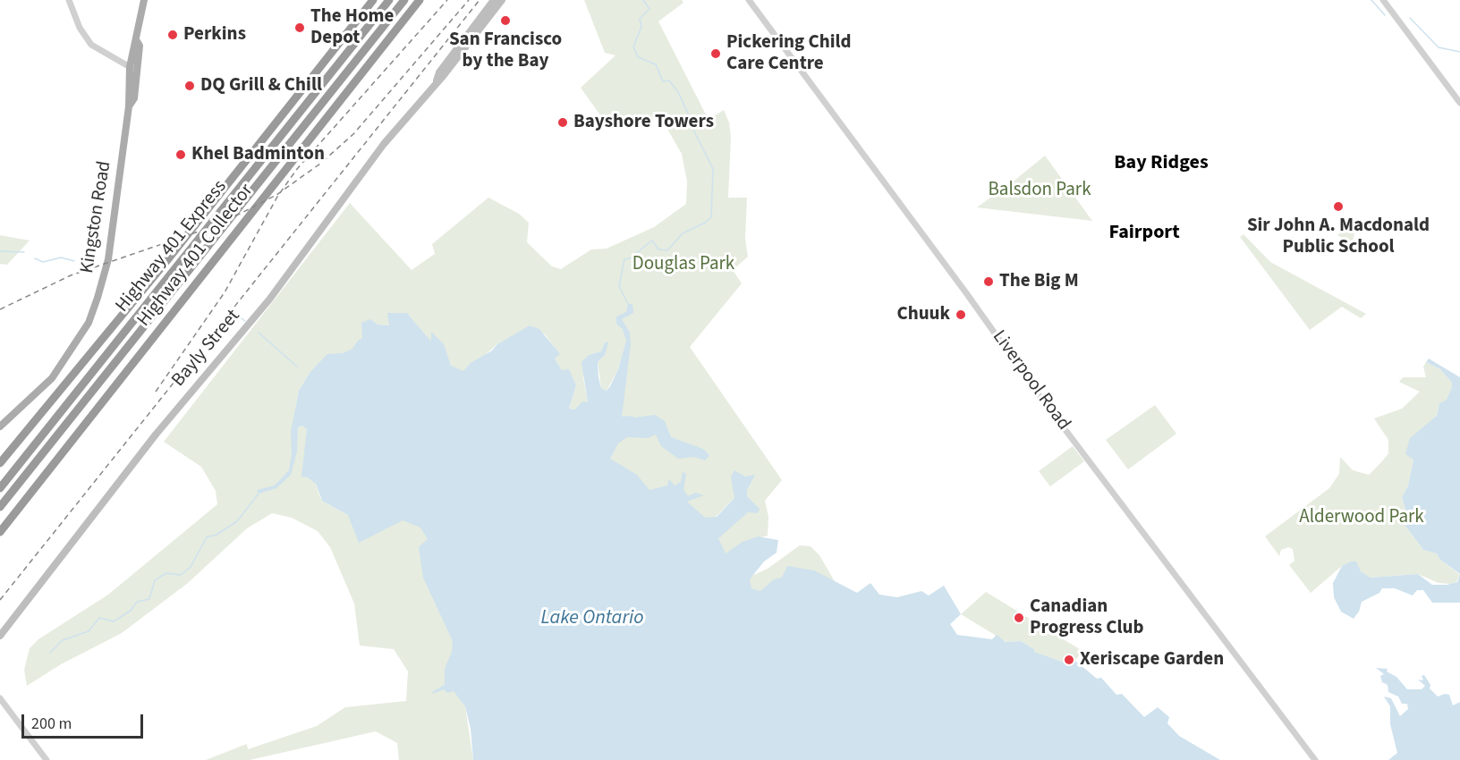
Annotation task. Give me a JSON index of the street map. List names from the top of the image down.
{
  "streets": {
    "highway": ["Highway 401 Express", "Highway 401 Collector"],
    "main road": ["Kingston Road", "Bayly Street"],
    "street": ["Liverpool Road"]
  },
  "districts": ["Bay Ridges", "Fairport"],
  "water": ["Lake Ontario"],
  "parks": ["Balsdon Park", "Douglas Park", "Alderwood Park"],
  "places": [
    "San Francisco by the Bay",
    "The Home Depot",
    "Perkins",
    "Pickering Child Care Centre",
    "DQ Grill & Chill",
    "Bayshore Towers",
    "Khel Badminton",
    "Sir John A. Macdonald Public School",
    "The Big M",
    "Chuuk",
    "Canadian Progress Club",
    "Xeriscape Garden"
  ],
  "scale_bar": "200 m"
}
